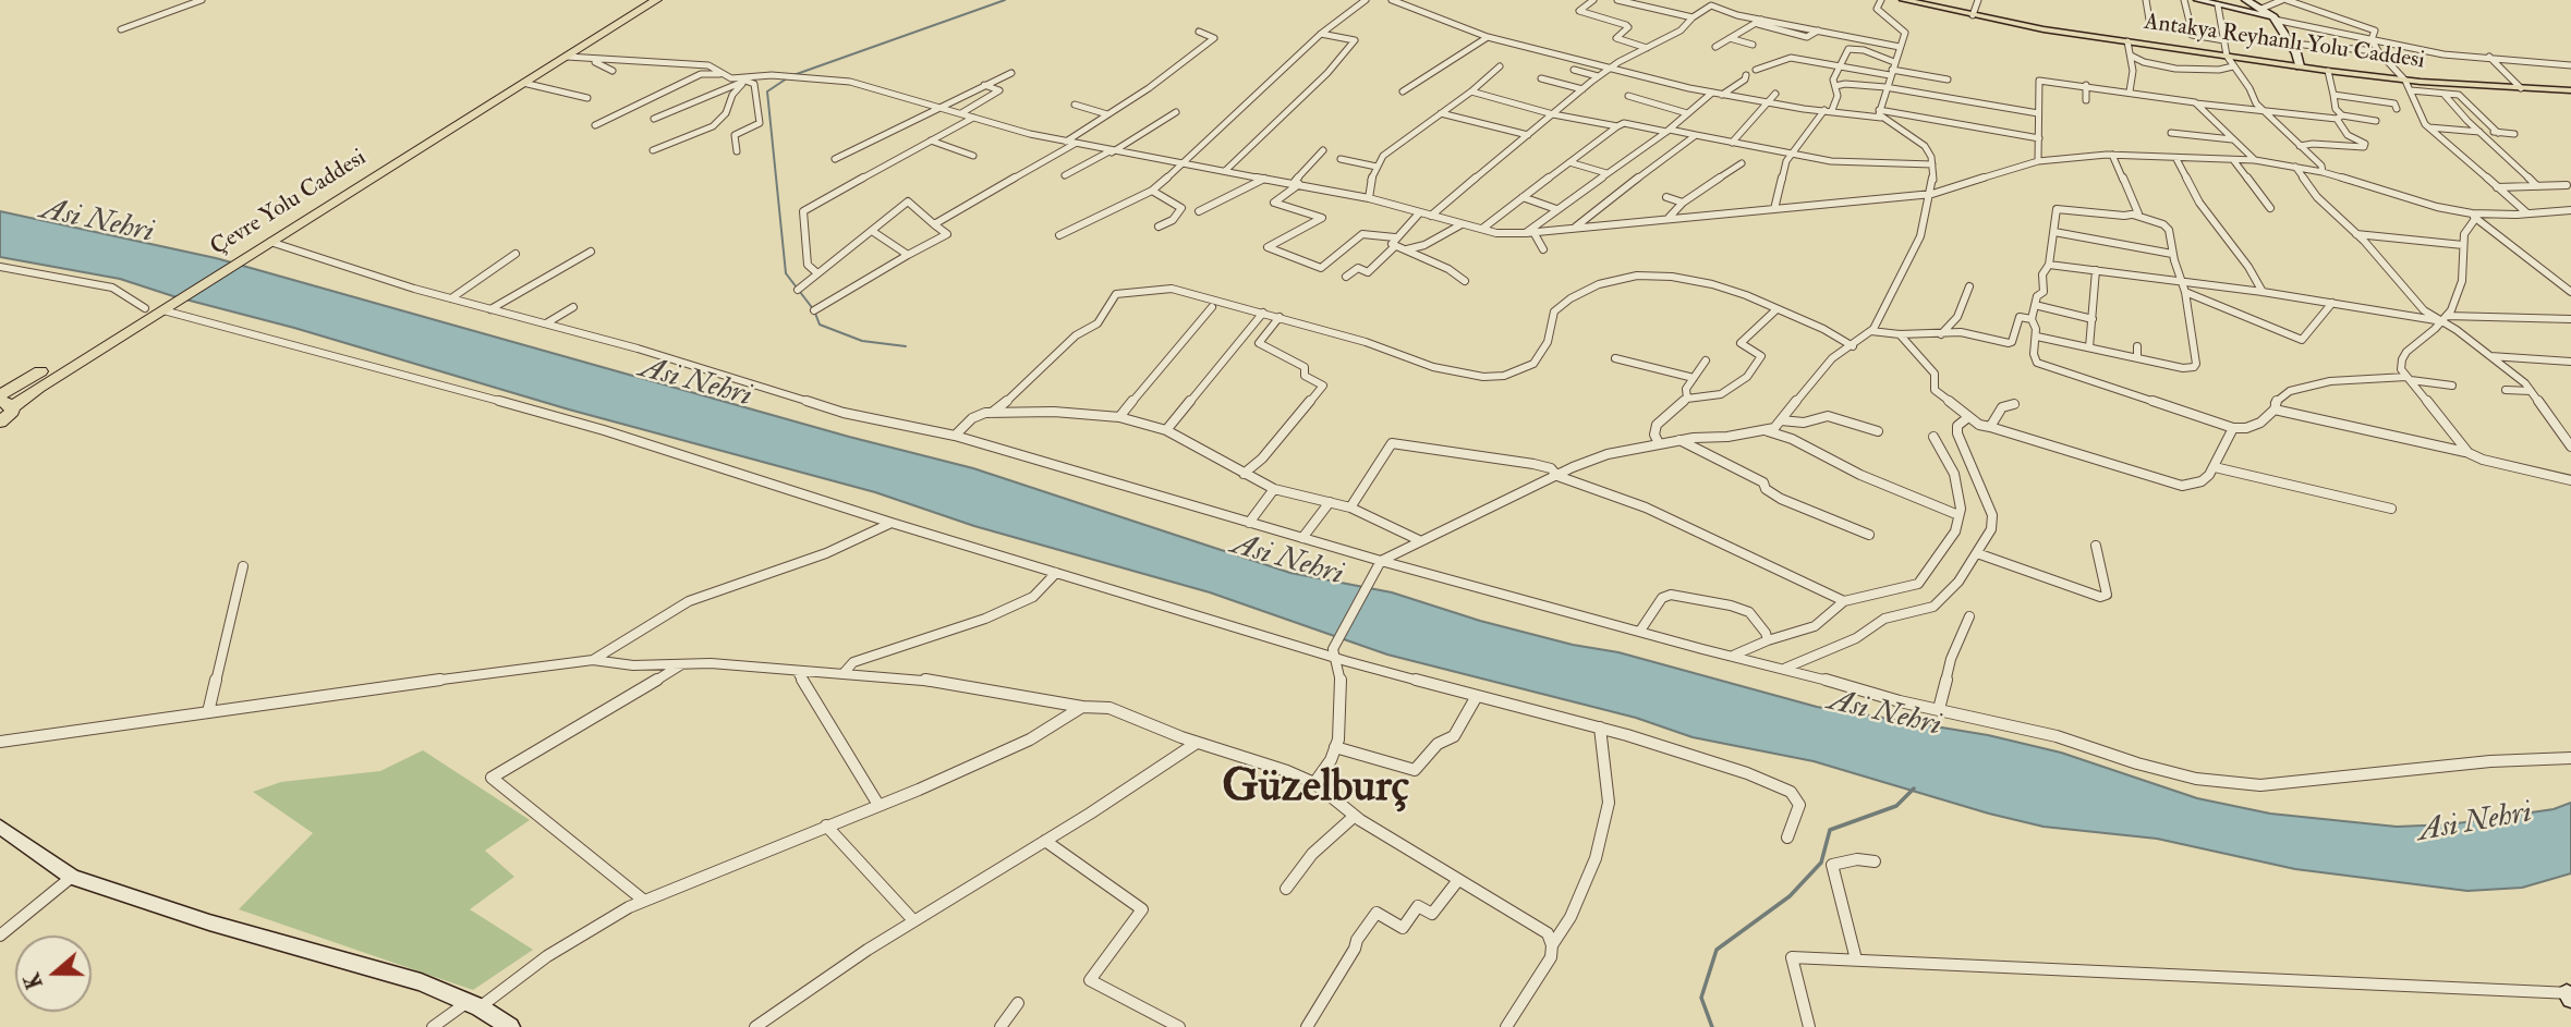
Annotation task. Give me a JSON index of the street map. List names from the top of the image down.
{
  "streets": {
    "highway": ["Çevre Yolu Caddesi"],
    "main road": ["Antakya Reyhanlı Yolu Caddesi"]
  },
  "districts": ["Güzelburç"],
  "water": ["Asi Nehri"],
  "north": "left"
}
